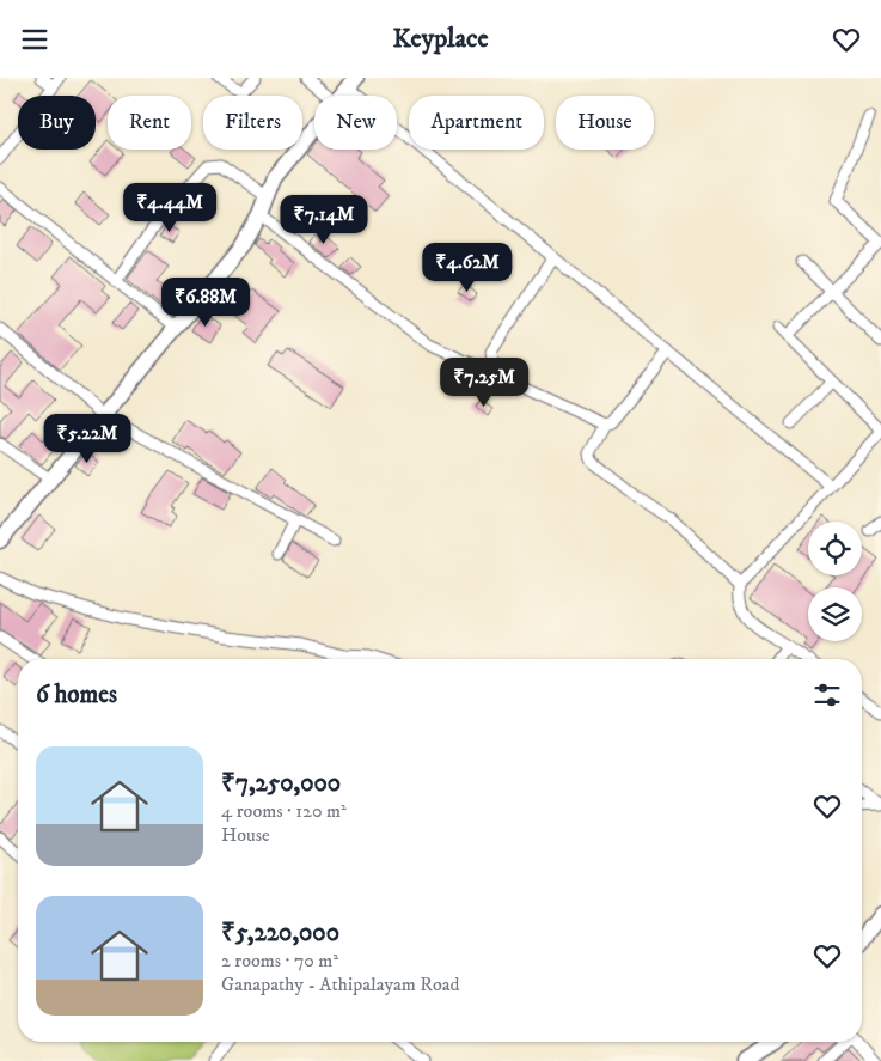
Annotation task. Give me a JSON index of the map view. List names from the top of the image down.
{
  "page": {
    "header": "Keyplace",
    "chip": [
      "Buy",
      "Rent",
      "Filters",
      "New",
      "Apartment",
      "House"
    ],
    "price": [
      "₹4.44M",
      "₹7.14M",
      "₹4.62M",
      "₹6.88M",
      "₹7.25M",
      "₹5.22M"
    ],
    "heading": "6 homes",
    "list": [
      {
        "name": "₹7,250,000",
        "note": "4 rooms · 120 m² · House"
      },
      {
        "name": "₹5,220,000",
        "note": "2 rooms · 70 m² · Ganapathy - Athipalayam Road"
      }
    ]
  }
}
